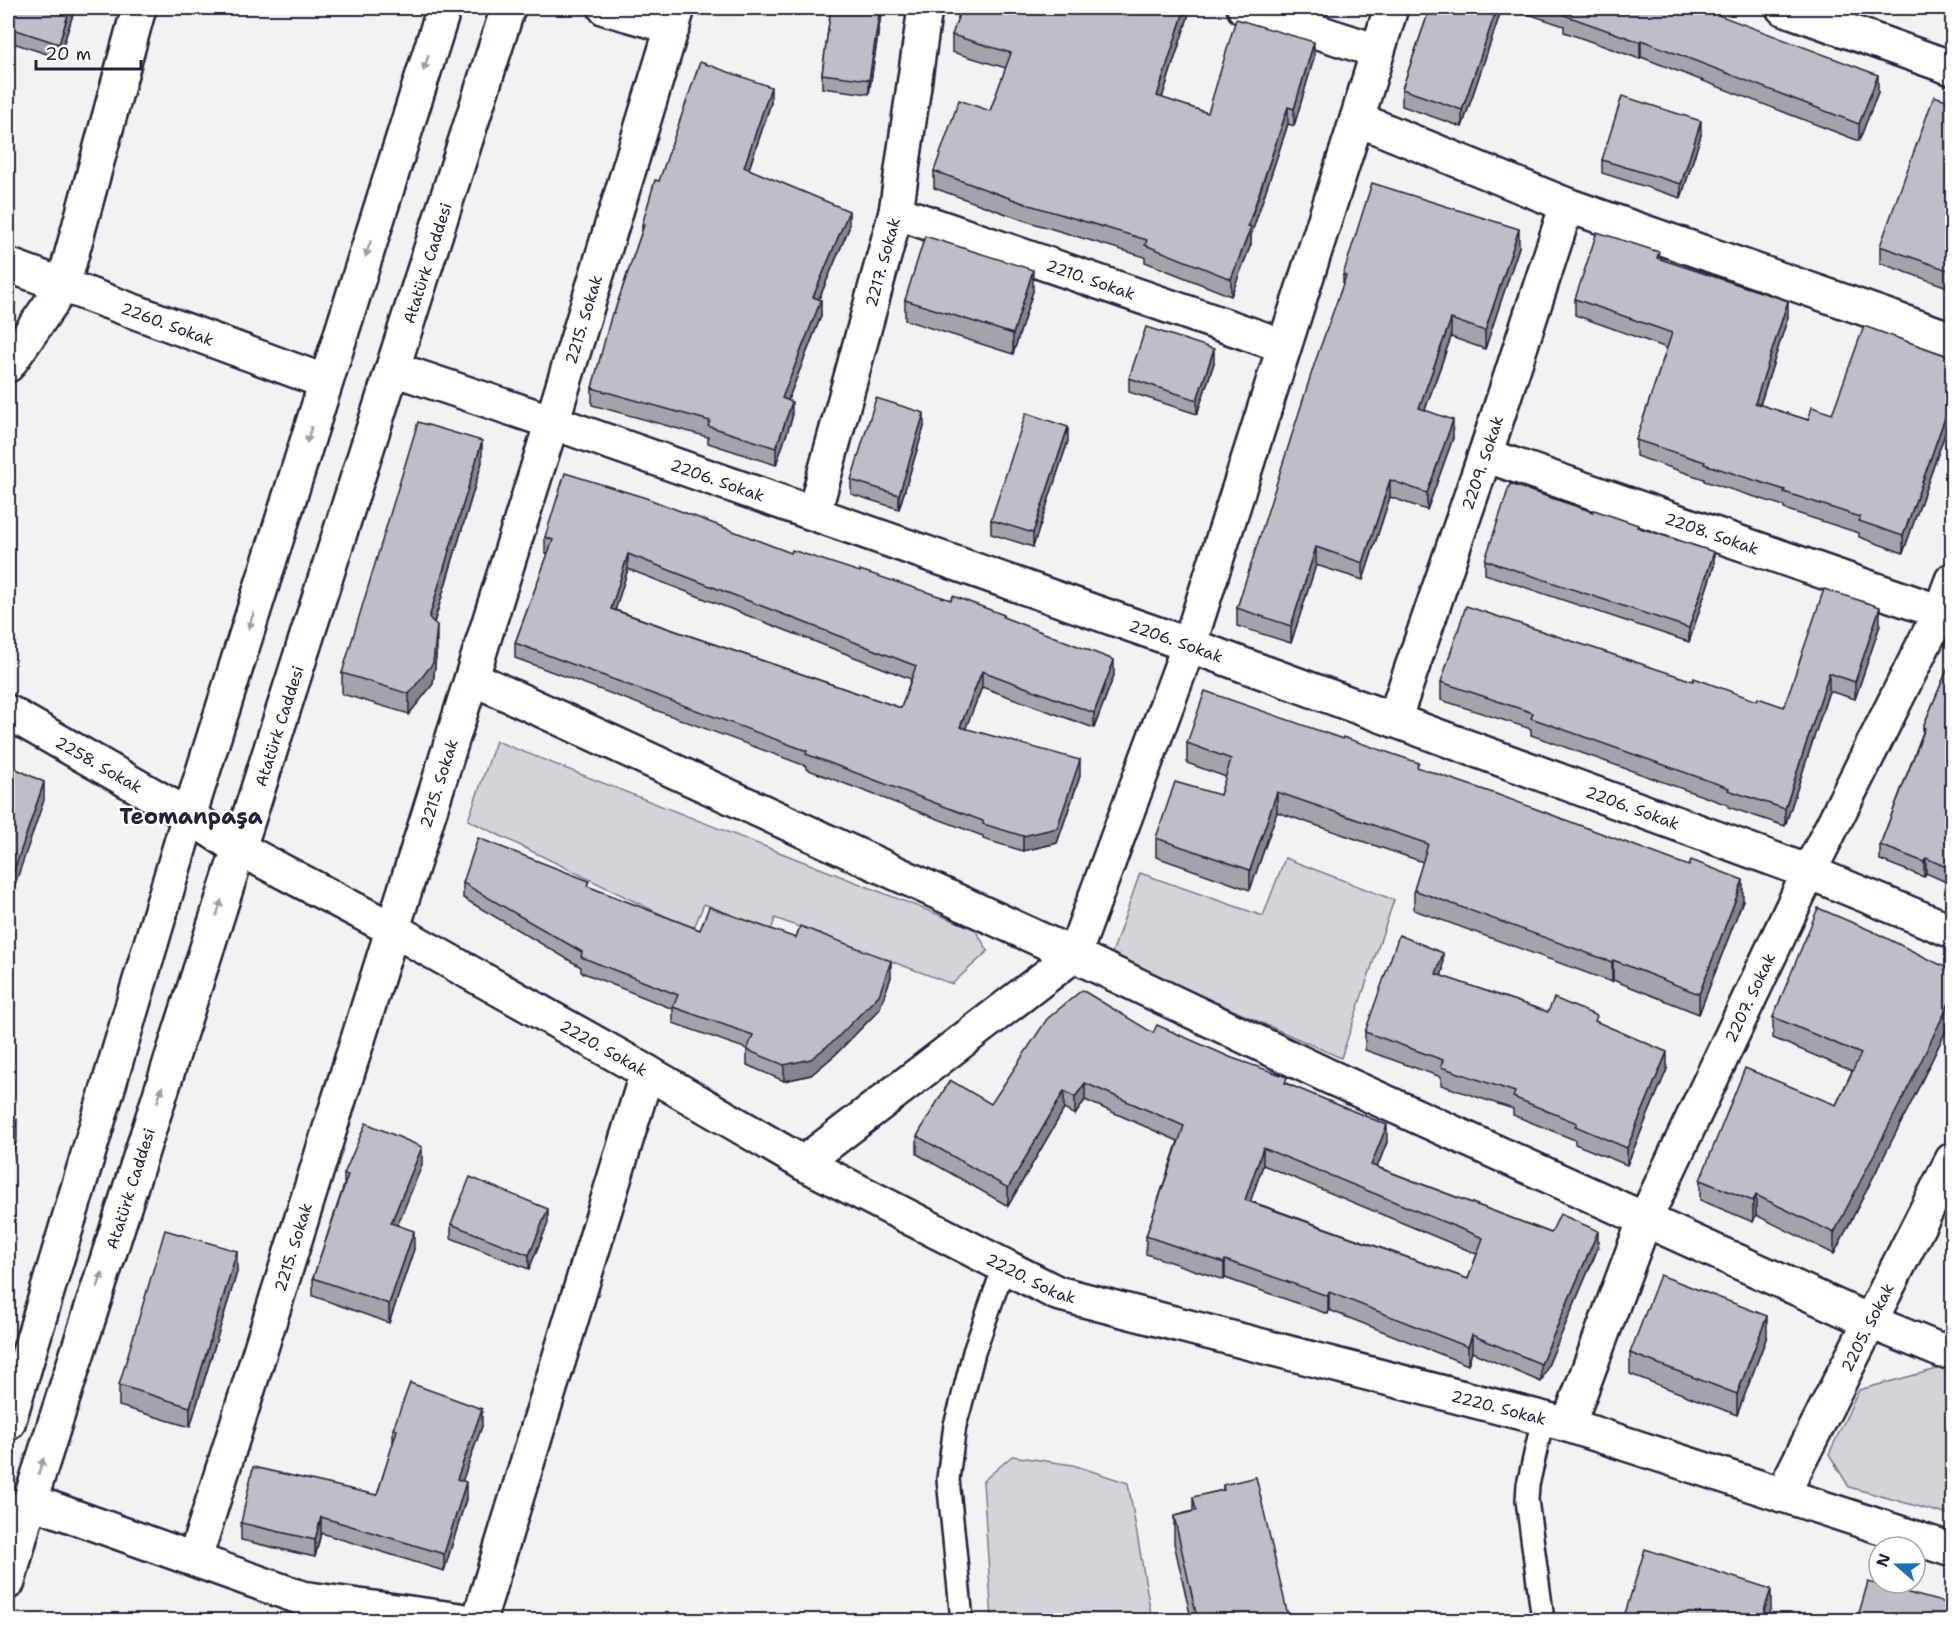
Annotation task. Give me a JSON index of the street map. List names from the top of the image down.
{
  "streets": {
    "street": [
      "Atatürk Caddesi",
      "2217. Sokak",
      "2210. Sokak",
      "2215. Sokak",
      "2260. Sokak",
      "2209. Sokak",
      "2206. Sokak",
      "2208. Sokak",
      "2258. Sokak",
      "2207. Sokak",
      "2220. Sokak",
      "2205. Sokak"
    ]
  },
  "crossings": [
    ["Atatürk Caddesi", "2206. Sokak"],
    ["Atatürk Caddesi", "2220. Sokak"],
    ["2217. Sokak", "2210. Sokak"],
    ["2217. Sokak", "2206. Sokak"],
    ["2215. Sokak", "2206. Sokak"],
    ["2215. Sokak", "2220. Sokak"],
    ["2209. Sokak", "2206. Sokak"],
    ["2209. Sokak", "2208. Sokak"],
    ["2206. Sokak", "2207. Sokak"],
    ["2208. Sokak", "2207. Sokak"],
    ["2258. Sokak", "2220. Sokak"],
    ["2207. Sokak", "2220. Sokak"],
    ["2220. Sokak", "2205. Sokak"]
  ],
  "districts": ["Teomanpaşa"],
  "scale_bar": "20 m",
  "north": "left"
}
